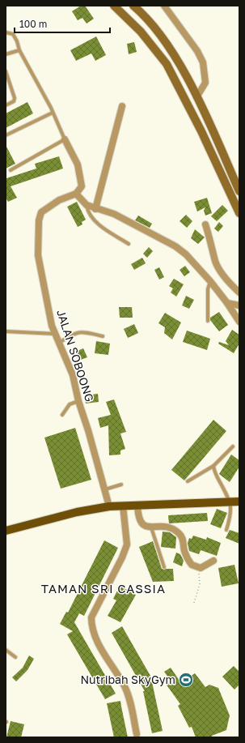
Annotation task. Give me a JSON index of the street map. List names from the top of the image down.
{
  "streets": {
    "street": ["JALAN SOBOONG"]
  },
  "districts": ["TAMAN SRI CASSIA"],
  "places": {
    "sports": ["Nutribah SkyGym"]
  },
  "scale_bar": "100 m"
}
